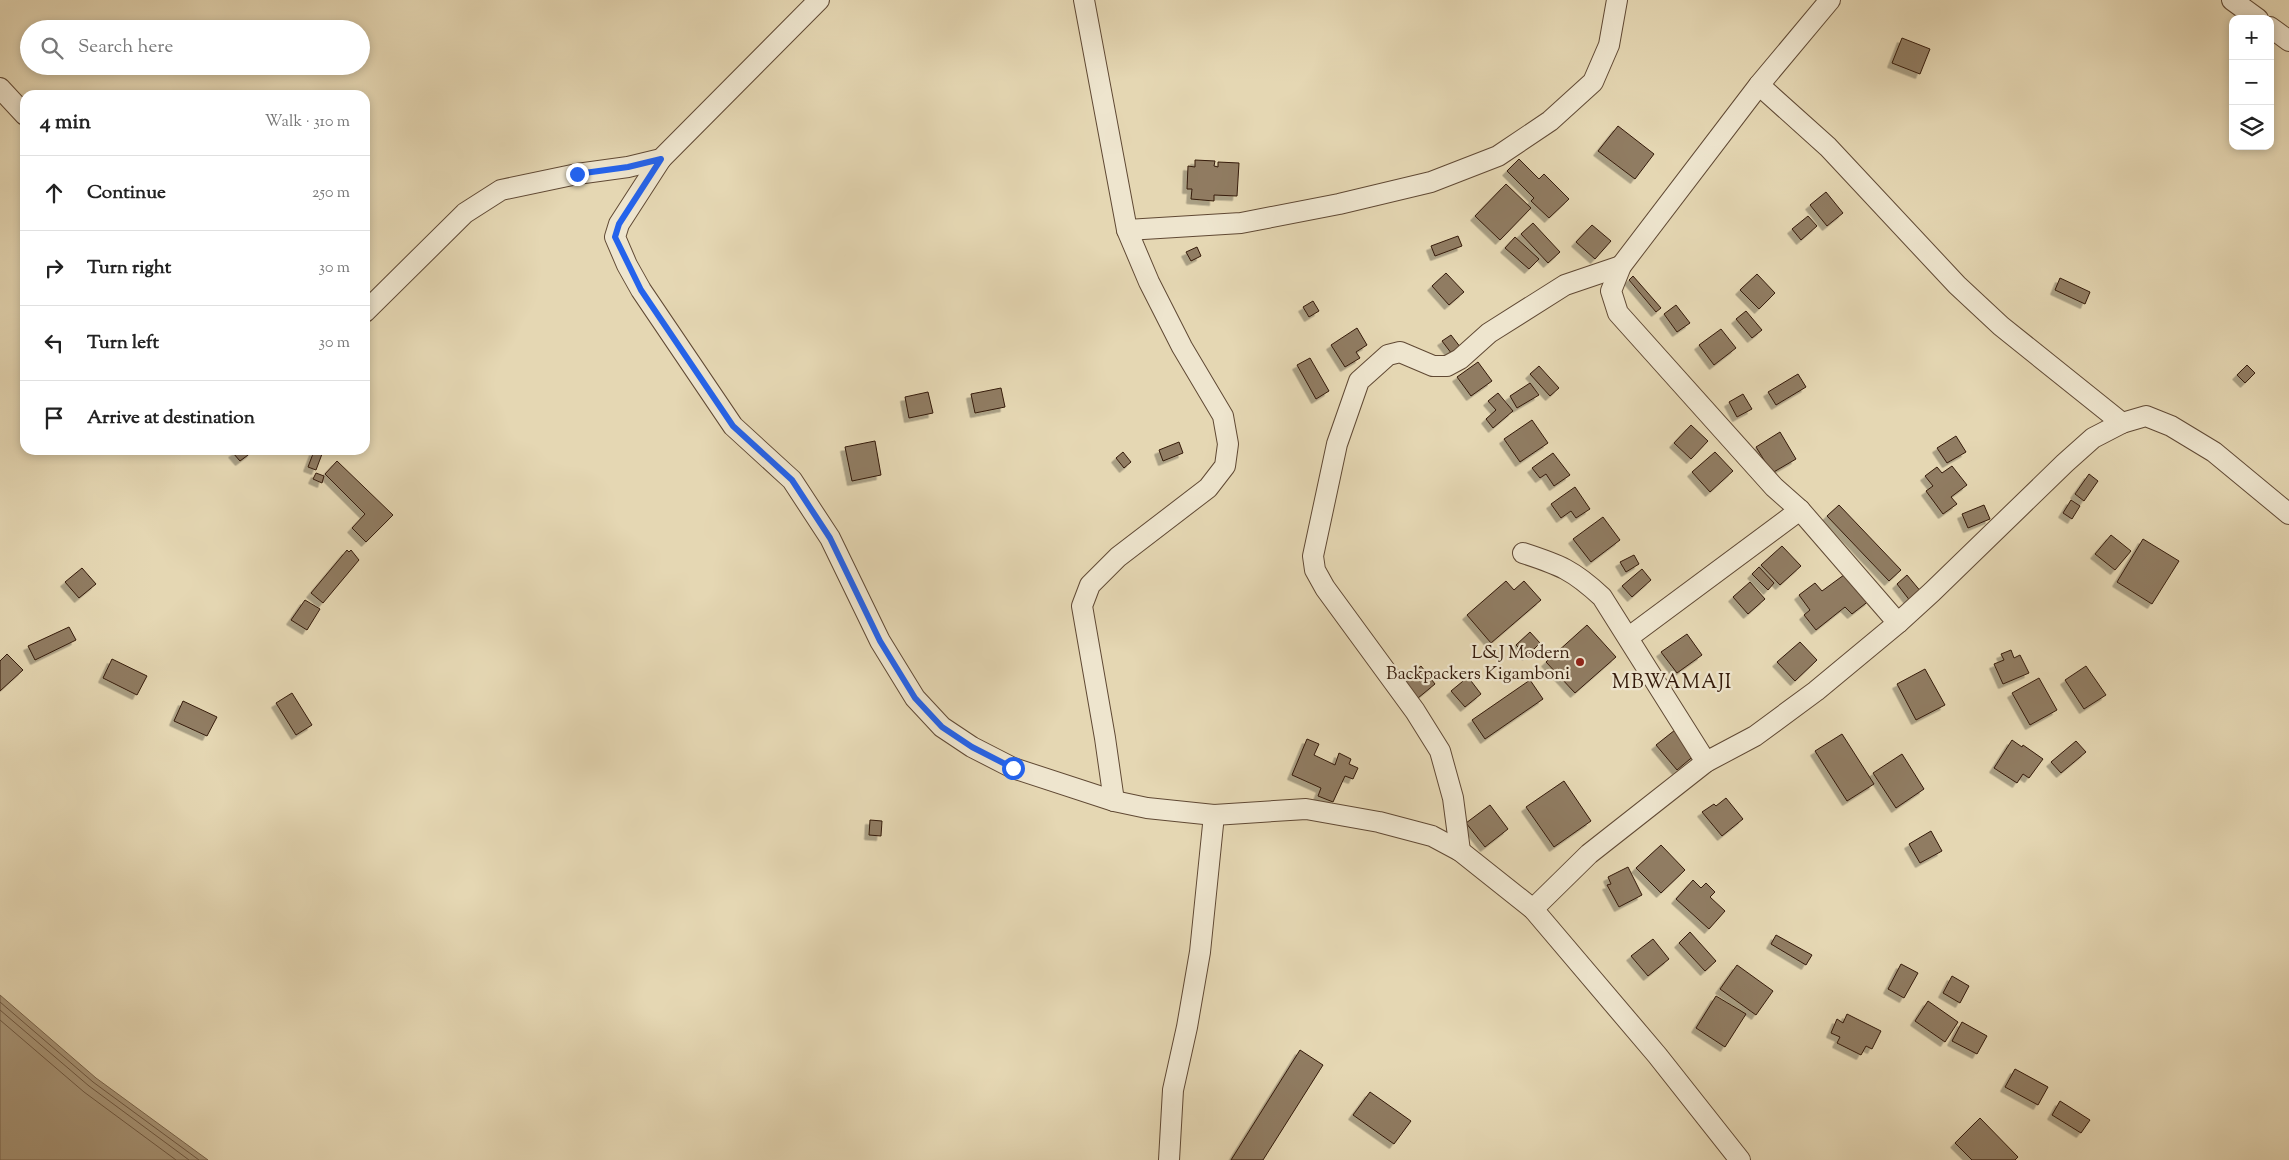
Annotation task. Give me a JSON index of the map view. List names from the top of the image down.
{
  "districts": ["MBWAMAJI"],
  "places": ["L&J Modern Backpackers Kigamboni"],
  "page": {
    "map_buttons": ["+", "−"],
    "search": "Search here",
    "heading": ["4 min", "Walk · 310 m"],
    "list": [
      ["Continue", "250 m"],
      ["Turn right", "30 m"],
      ["Turn left", "30 m"],
      "Arrive at destination"
    ]
  }
}
